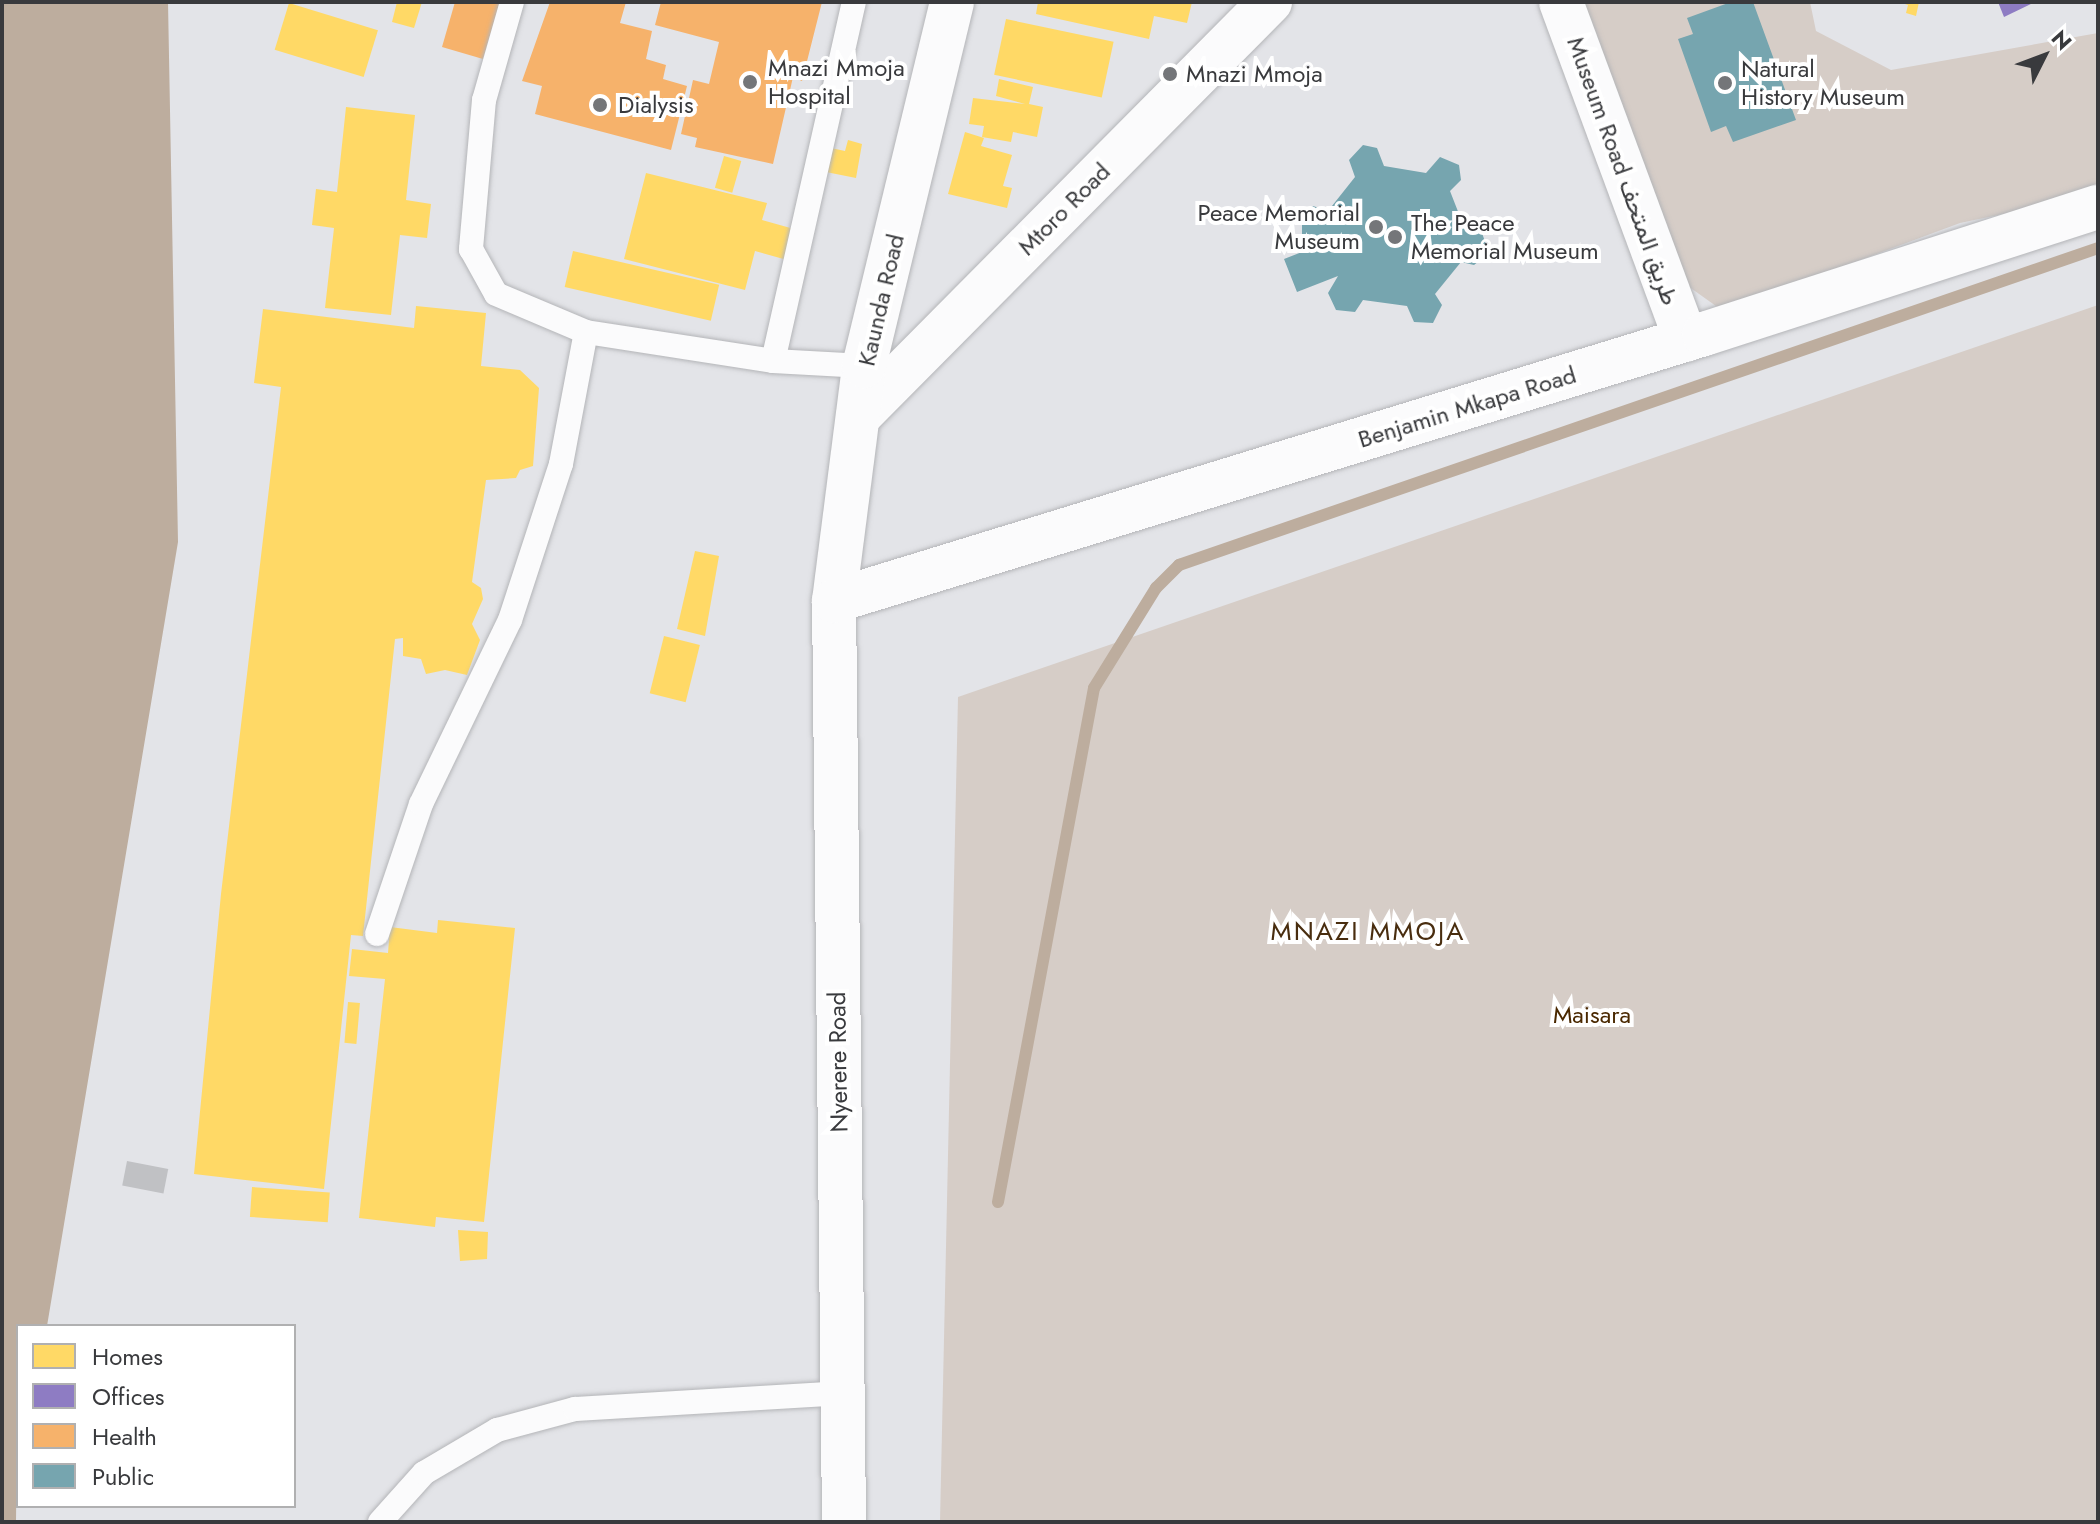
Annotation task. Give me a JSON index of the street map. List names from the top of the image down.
{
  "streets": {
    "main road": [
      "Museum Road طريق المتحف",
      "Mtoro Road",
      "Kaunda Road",
      "Benjamin Mkapa Road",
      "Nyerere Road"
    ]
  },
  "crossings": [
    ["Museum Road طريق المتحف", "Benjamin Mkapa Road"],
    ["Mtoro Road", "Kaunda Road"],
    ["Kaunda Road", "Benjamin Mkapa Road"],
    ["Kaunda Road", "Nyerere Road"],
    ["Benjamin Mkapa Road", "Nyerere Road"]
  ],
  "districts": ["MNAZI MMOJA"],
  "parks": ["Maisara"],
  "places": [
    "Mnazi Mmoja",
    "Mnazi Mmoja Hospital",
    "Natural History Museum",
    "Dialysis",
    "Peace Memorial Museum",
    "The Peace Memorial Museum"
  ],
  "legend": [
    "Homes",
    "Offices",
    "Health",
    "Public"
  ],
  "north": "top right"
}
